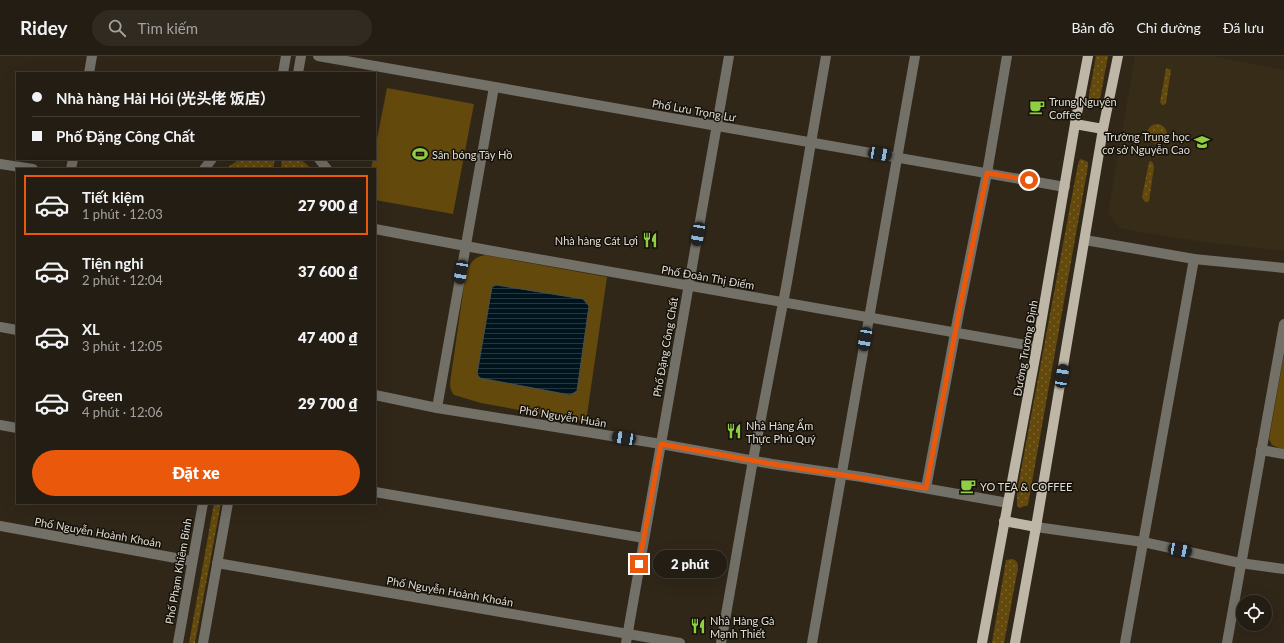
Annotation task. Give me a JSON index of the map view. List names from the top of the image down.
{
  "streets": {
    "main road": ["Đường Trương Định"],
    "street": [
      "Phố Lưu Trọng Lư",
      "Phố Đoàn Thị Điểm",
      "Phố Đặng Công Chất",
      "Phố Nguyễn Huân",
      "Phố Nguyễn Hoành Khoản",
      "Phố Phạm Khiêm Bính"
    ]
  },
  "crossings": [
    ["Phố Lưu Trọng Lư", "Phố Đặng Công Chất"],
    ["Phố Lưu Trọng Lư", "Đường Trương Định"],
    ["Phố Đoàn Thị Điểm", "Phố Đặng Công Chất"],
    ["Phố Đoàn Thị Điểm", "Đường Trương Định"],
    ["Phố Đặng Công Chất", "Phố Nguyễn Huân"],
    ["Phố Đặng Công Chất", "Phố Nguyễn Hoành Khoản"],
    ["Đường Trương Định", "Phố Nguyễn Huân"],
    ["Phố Nguyễn Hoành Khoản", "Phố Phạm Khiêm Bính"]
  ],
  "places": {
    "cafe": ["Trung Nguyên Coffee", "YO TEA & COFFEE"],
    "school or university": ["Trường Trung học cơ sở Nguyễn Cao"],
    "sports": ["Sân bóng Tây Hồ"],
    "restaurant": ["Nhà hàng Cát Lợi", "Nhà Hàng Ẩm Thực Phú Quý", "Nhà Hàng Gà Mạnh Thiết"]
  },
  "page": {
    "header": "Ridey",
    "search": "Tìm kiếm",
    "nav": ["Bản đồ", "Chỉ đường", "Đã lưu"],
    "banner": ["Nhà hàng Hải Hói (光头佬 饭店）", "Phố Đặng Công Chất"],
    "list": [
      {
        "name": "Tiết kiệm",
        "note": "1 phút · 12:03",
        "value": "27 900 ₫"
      },
      {
        "name": "Tiện nghi",
        "note": "2 phút · 12:04",
        "value": "37 600 ₫"
      },
      {
        "name": "XL",
        "note": "3 phút · 12:05",
        "value": "47 400 ₫"
      },
      {
        "name": "Green",
        "note": "4 phút · 12:06",
        "value": "29 700 ₫"
      }
    ],
    "buttons": "Đặt xe",
    "bubble": "2 phút"
  }
}
